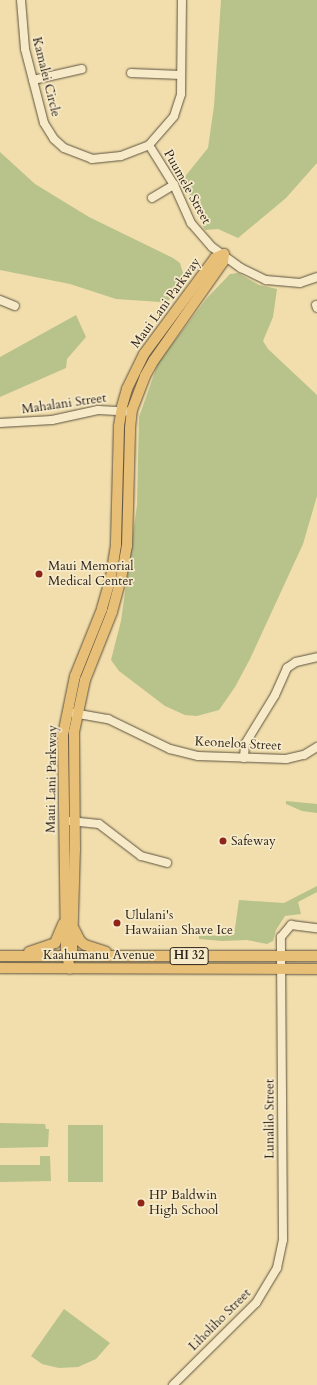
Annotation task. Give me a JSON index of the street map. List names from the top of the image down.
{
  "streets": {
    "main road": ["Maui Lani Parkway", "Kaahumanu Avenue", "HI 32"],
    "street": [
      "Kamalei Circle",
      "Puumele Street",
      "Mahalani Street",
      "Keoneloa Street",
      "Lunalilo Street",
      "Liholiho Street"
    ]
  },
  "crossings": [
    ["Kamalei Circle", "Puumele Street"],
    ["Puumele Street", "Maui Lani Parkway"],
    ["Maui Lani Parkway", "Mahalani Street"],
    ["Maui Lani Parkway", "Keoneloa Street"],
    ["Maui Lani Parkway", "Kaahumanu Avenue"],
    ["Kaahumanu Avenue", "Lunalilo Street"],
    ["Lunalilo Street", "Liholiho Street"]
  ],
  "places": [
    "Maui Memorial Medical Center",
    "Safeway",
    "Ululani's Hawaiian Shave Ice",
    "HP Baldwin High School"
  ]
}
